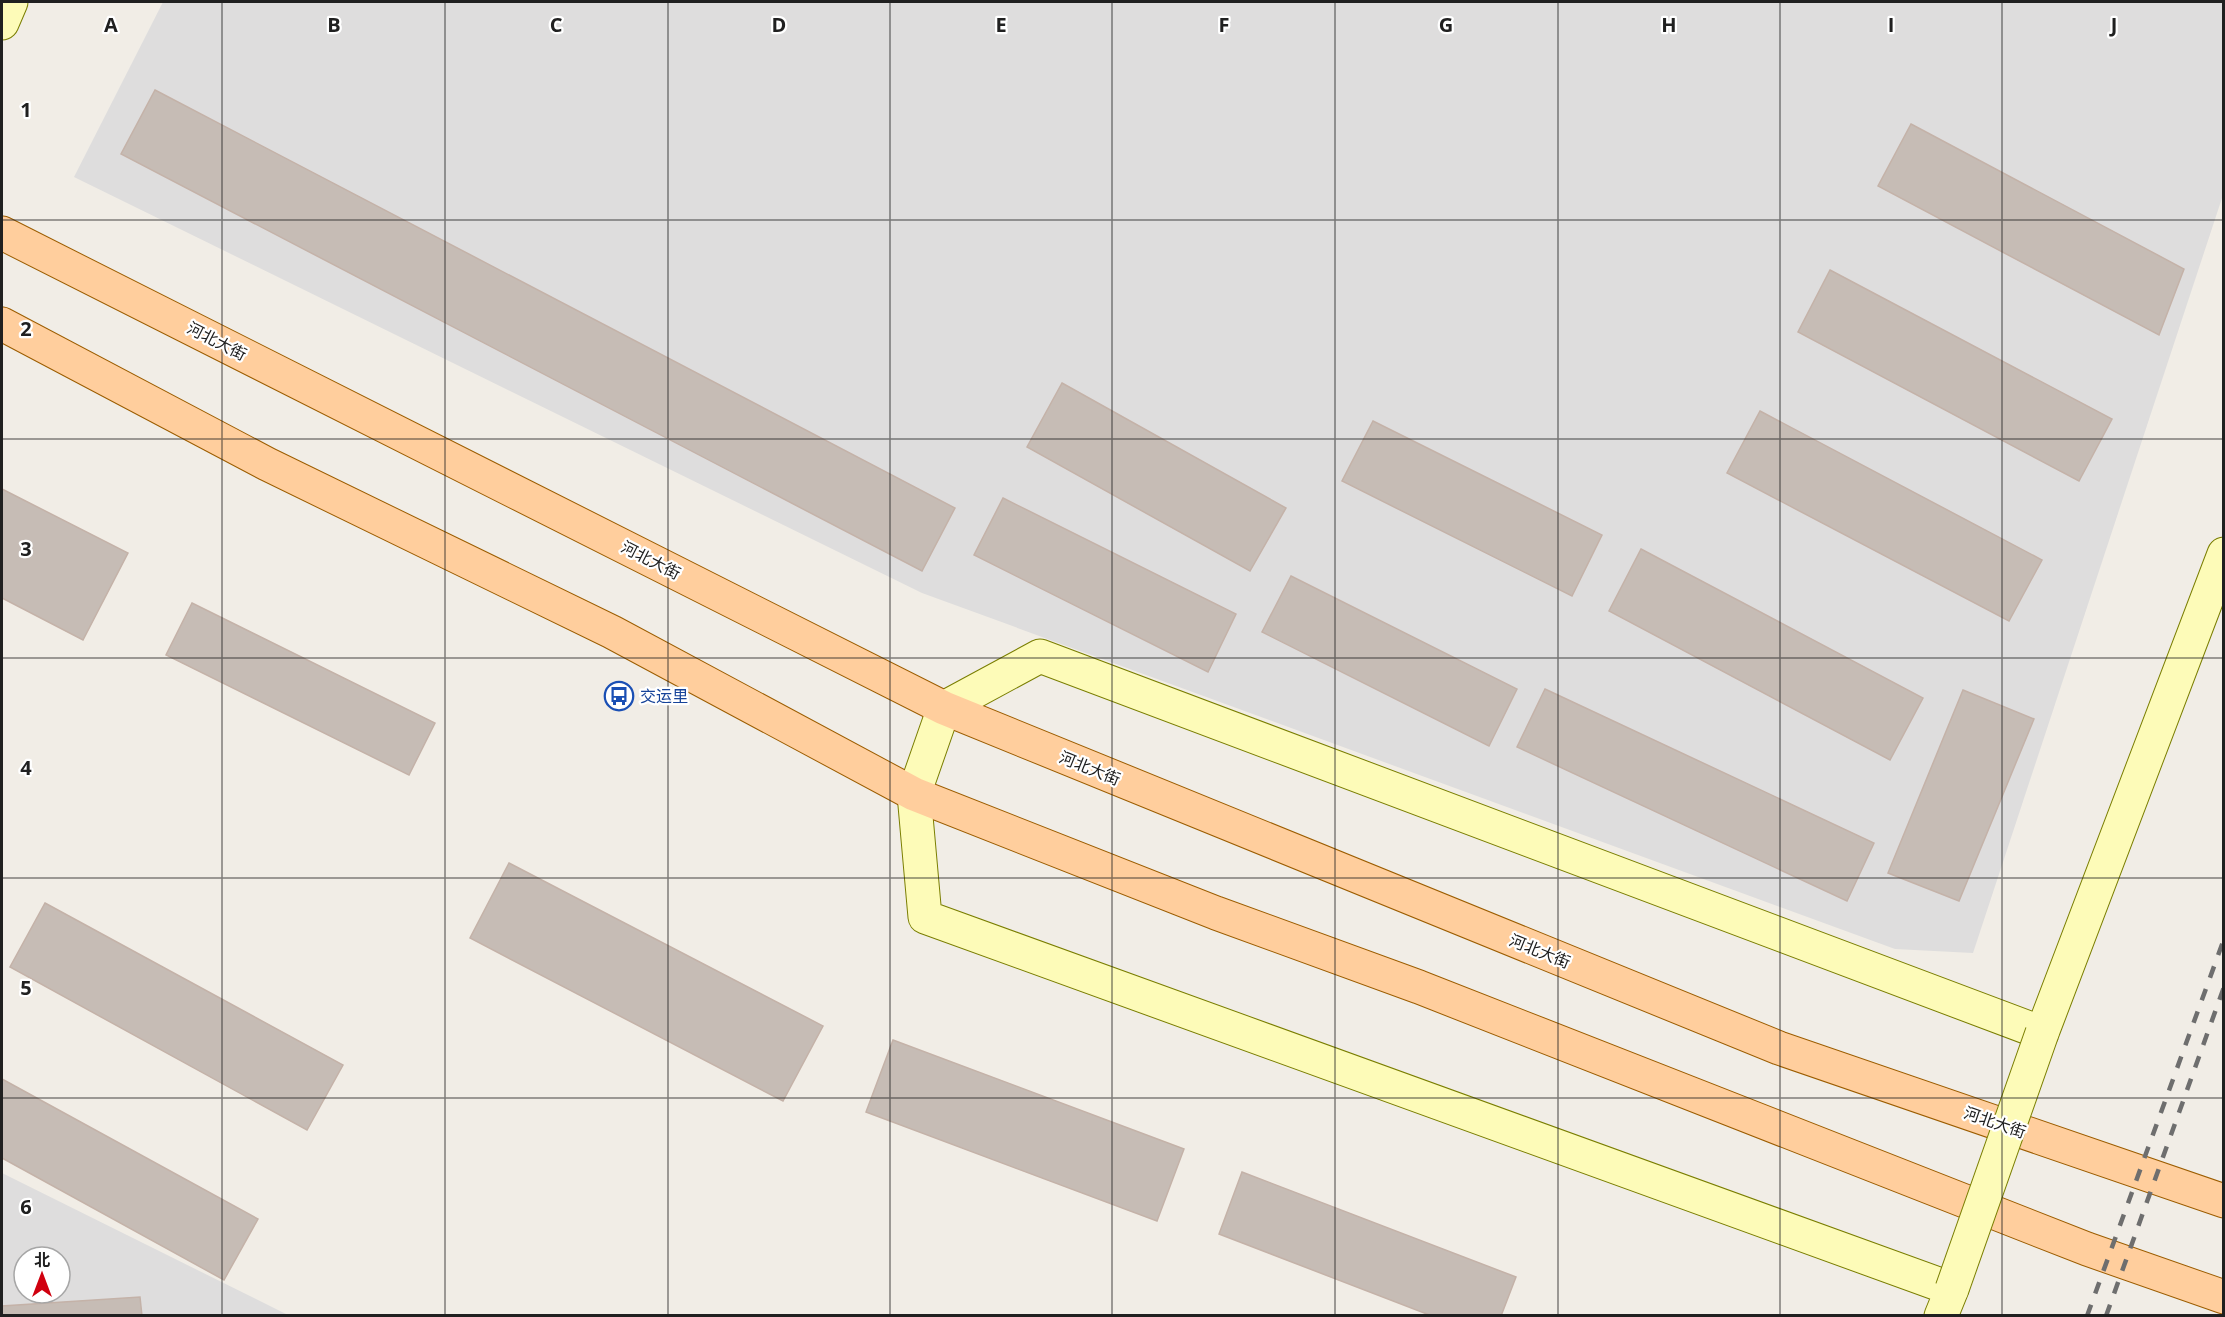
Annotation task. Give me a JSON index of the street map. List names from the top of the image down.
{
  "streets": {
    "main road": ["河北大街"]
  },
  "places": {
    "bus stop": ["交运里"]
  },
  "north": "top",
  "grid": {
    "columns": [
      "A",
      "B",
      "C",
      "D",
      "E",
      "F",
      "G",
      "H",
      "I",
      "J"
    ],
    "rows": [
      "1",
      "2",
      "3",
      "4",
      "5",
      "6"
    ]
  }
}
